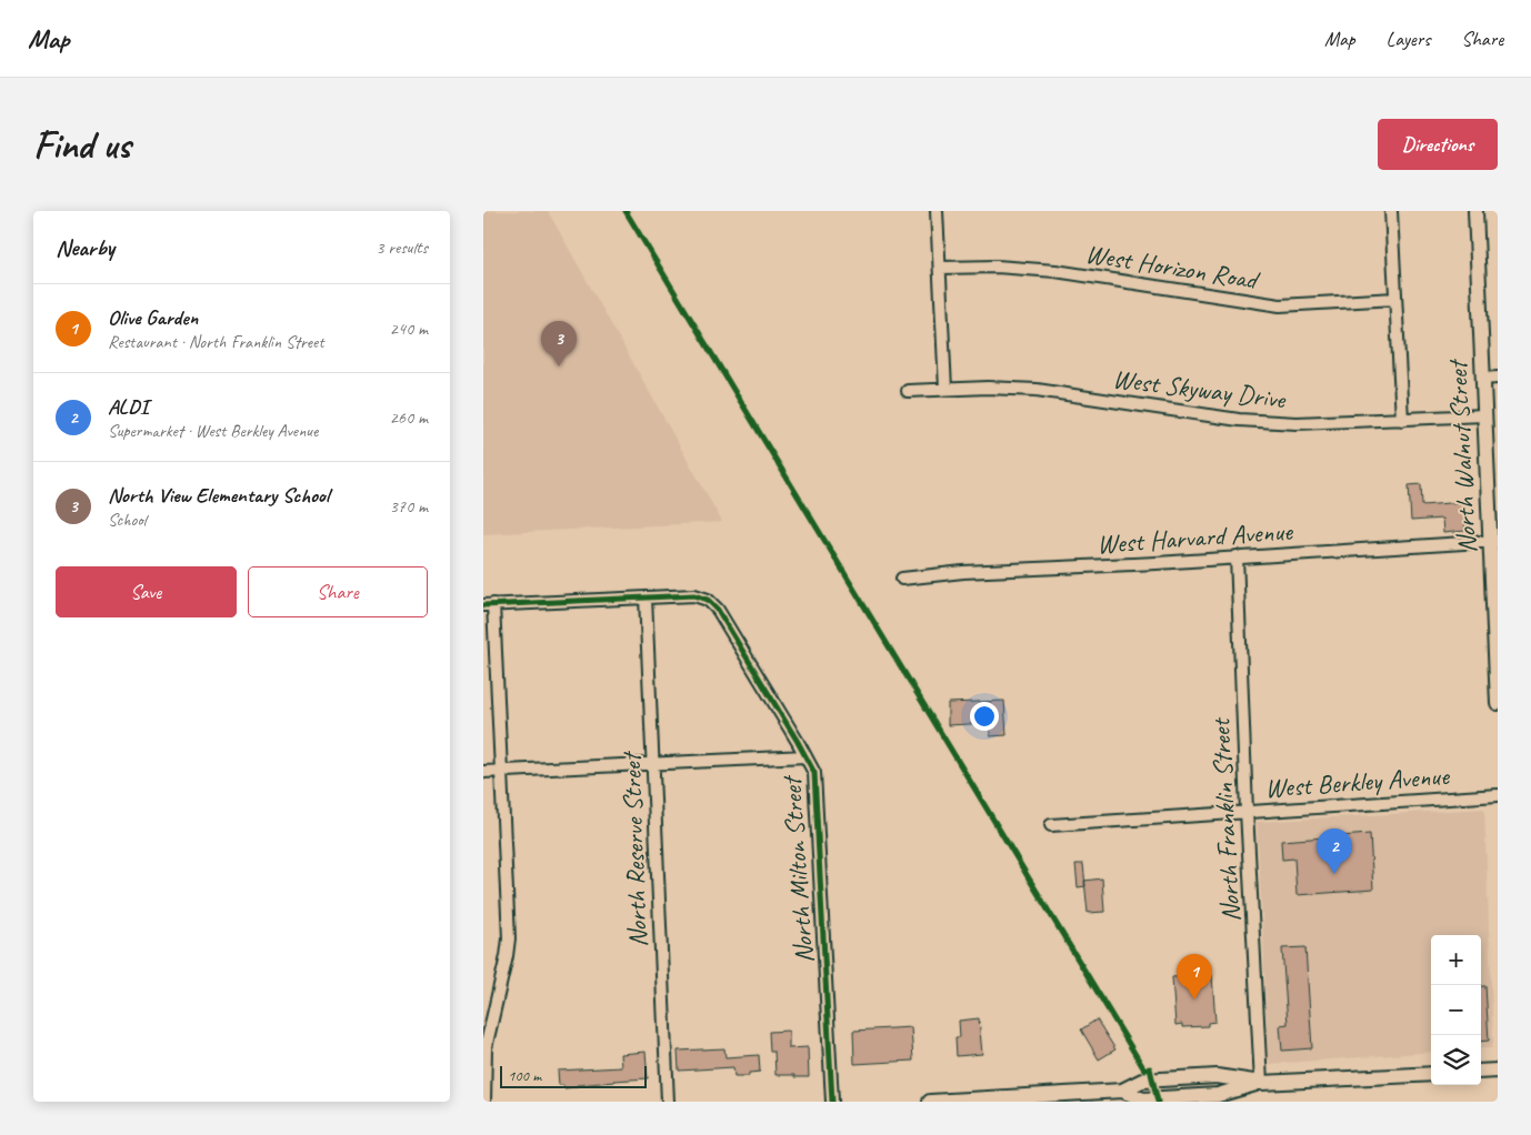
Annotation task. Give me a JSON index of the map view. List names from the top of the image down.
{
  "streets": {
    "main road": ["North Walnut Street"],
    "street": [
      "West Horizon Road",
      "West Skyway Drive",
      "West Harvard Avenue",
      "West Berkley Avenue",
      "North Franklin Street",
      "North Reserve Street",
      "North Milton Street"
    ]
  },
  "crossings": [
    ["West Skyway Drive", "North Walnut Street"],
    ["North Walnut Street", "West Harvard Avenue"],
    ["West Harvard Avenue", "North Franklin Street"],
    ["West Berkley Avenue", "North Franklin Street"],
    ["North Reserve Street", "North Milton Street"]
  ],
  "scale_bar": "100 m",
  "page": {
    "header": "Map",
    "nav": ["Map", "Layers", "Share"],
    "buttons": [
      "Directions",
      ["Save", "Share"]
    ],
    "title": "Find us",
    "heading": ["Nearby", "3 results"],
    "list": [
      {
        "mark": "1",
        "name": "Olive Garden",
        "note": "Restaurant · North Franklin Street",
        "value": "240 m"
      },
      {
        "mark": "2",
        "name": "ALDI",
        "note": "Supermarket · West Berkley Avenue",
        "value": "260 m"
      },
      {
        "mark": "3",
        "name": "North View Elementary School",
        "note": "School",
        "value": "370 m"
      }
    ],
    "pins": ["3", "2", "1"],
    "map_buttons": ["+", "−"],
    "scale": "100 m"
  }
}
